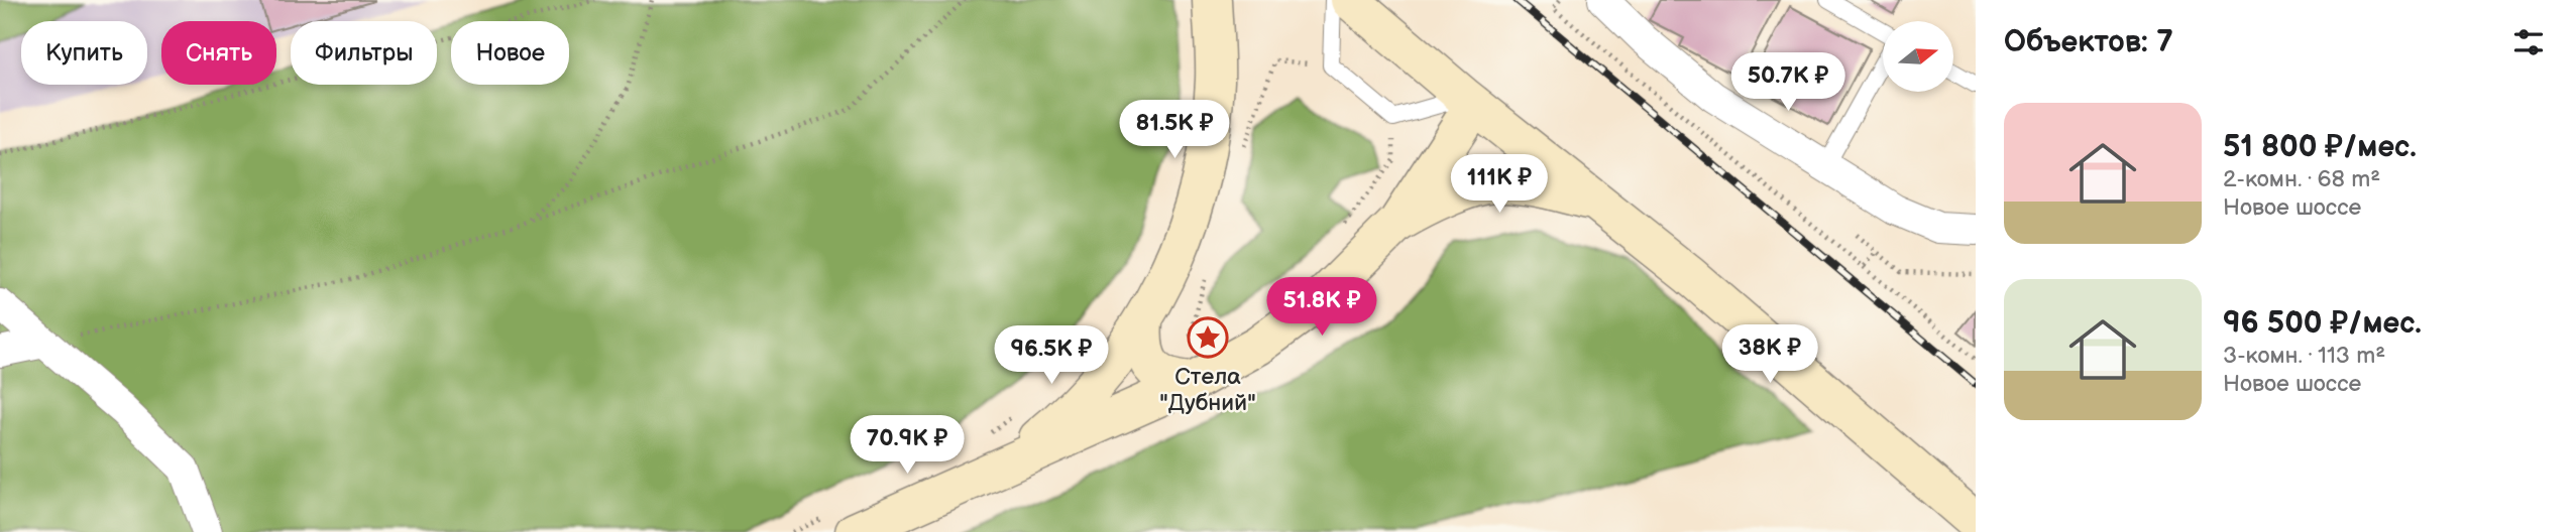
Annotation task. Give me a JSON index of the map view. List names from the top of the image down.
{
  "places": {
    "place": ["Стела \"Дубний\""]
  },
  "north": "right",
  "page": {
    "heading": "Объектов: 7",
    "chip": [
      "Купить",
      "Снять",
      "Фильтры",
      "Новое"
    ],
    "price": [
      "50.7K ₽",
      "81.5K ₽",
      "111K ₽",
      "51.8K ₽",
      "38K ₽",
      "96.5K ₽",
      "70.9K ₽"
    ],
    "list": [
      {
        "name": "51 800 ₽/мес.",
        "note": "2-комн. · 68 m² · Новое шоссе"
      },
      {
        "name": "96 500 ₽/мес.",
        "note": "3-комн. · 113 m² · Новое шоссе"
      }
    ]
  }
}
